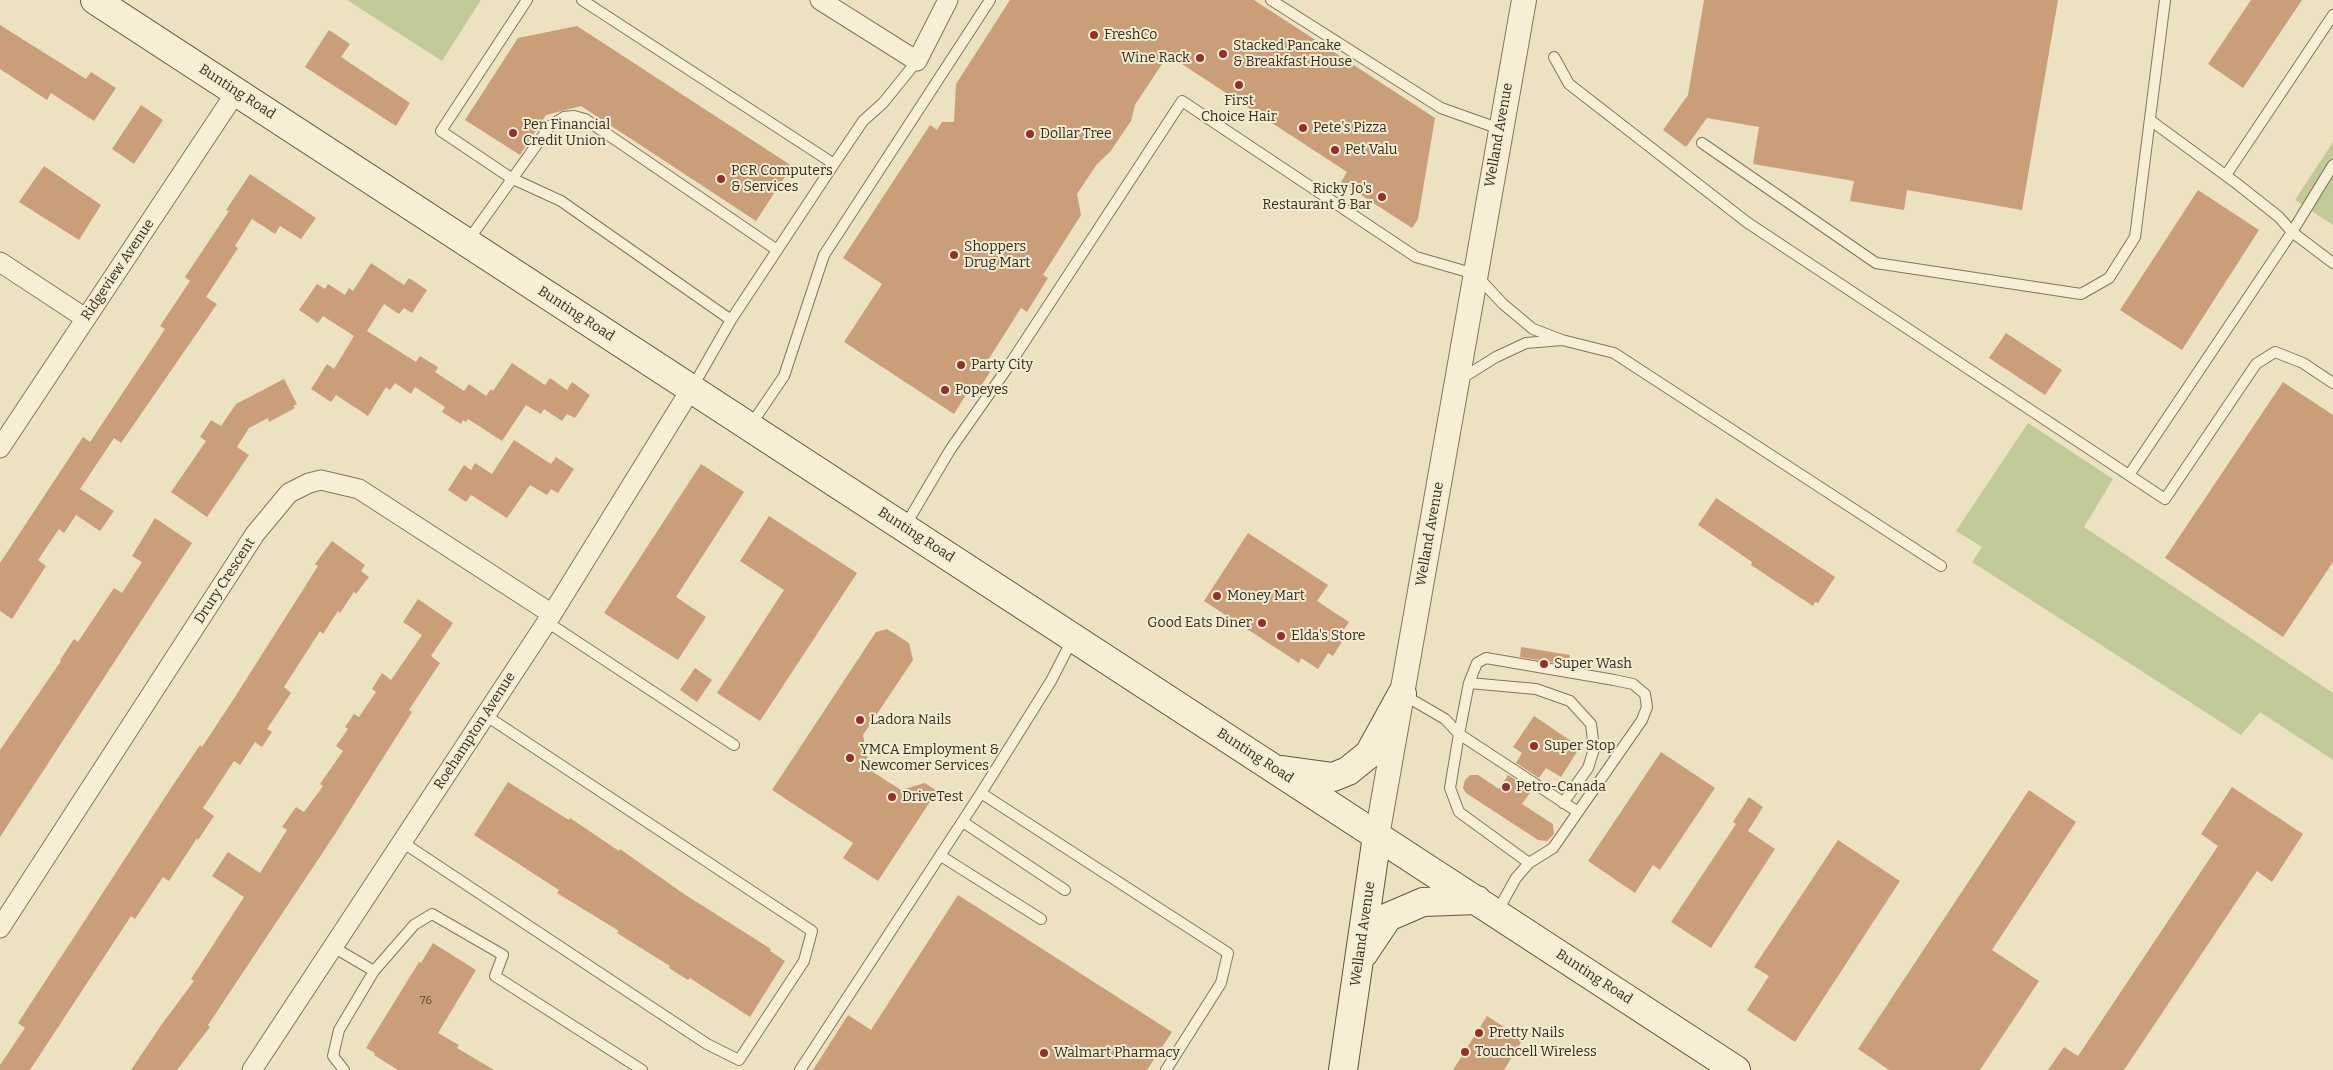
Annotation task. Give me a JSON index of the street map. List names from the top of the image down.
{
  "streets": {
    "main road": ["Bunting Road", "Welland Avenue"],
    "street": ["Ridgeview Avenue", "Drury Crescent", "Roehampton Avenue"]
  },
  "crossings": [
    ["Bunting Road", "Welland Avenue"],
    ["Bunting Road", "Ridgeview Avenue"],
    ["Bunting Road", "Roehampton Avenue"],
    ["Drury Crescent", "Roehampton Avenue"]
  ],
  "places": [
    "FreshCo",
    "Stacked Pancake & Breakfast House",
    "Wine Rack",
    "First Choice Hair",
    "Pete's Pizza",
    "Pen Financial Credit Union",
    "Dollar Tree",
    "Pet Valu",
    "PCR Computers & Services",
    "Ricky Jo's Restaurant & Bar",
    "Shoppers Drug Mart",
    "Party City",
    "Popeyes",
    "Money Mart",
    "Good Eats Diner",
    "Elda's Store",
    "Super Wash",
    "Ladora Nails",
    "Super Stop",
    "YMCA Employment & Newcomer Services",
    "Petro-Canada",
    "DriveTest",
    "Pretty Nails",
    "Touchcell Wireless",
    "Walmart Pharmacy"
  ],
  "house_numbers": ["76"]
}
